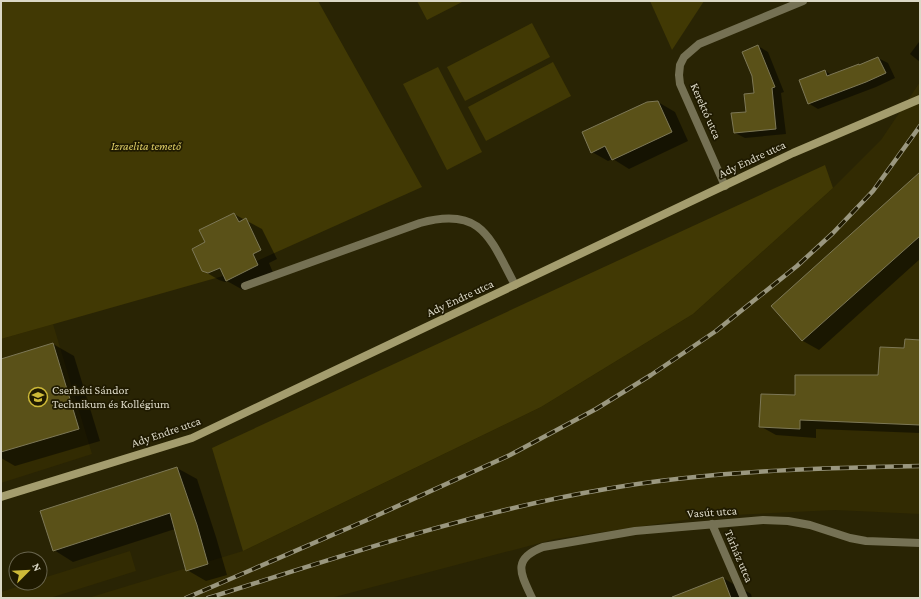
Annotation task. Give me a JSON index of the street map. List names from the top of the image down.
{
  "streets": {
    "street": [
      "Kerektó utca",
      "Ady Endre utca",
      "Vasút utca",
      "Tárház utca"
    ]
  },
  "crossings": [
    ["Kerektó utca", "Ady Endre utca"],
    ["Vasút utca", "Tárház utca"]
  ],
  "parks": ["Izraelita temető"],
  "places": {
    "school or university": ["Cserháti Sándor Technikum és Kollégium"]
  },
  "north": "top right"
}
